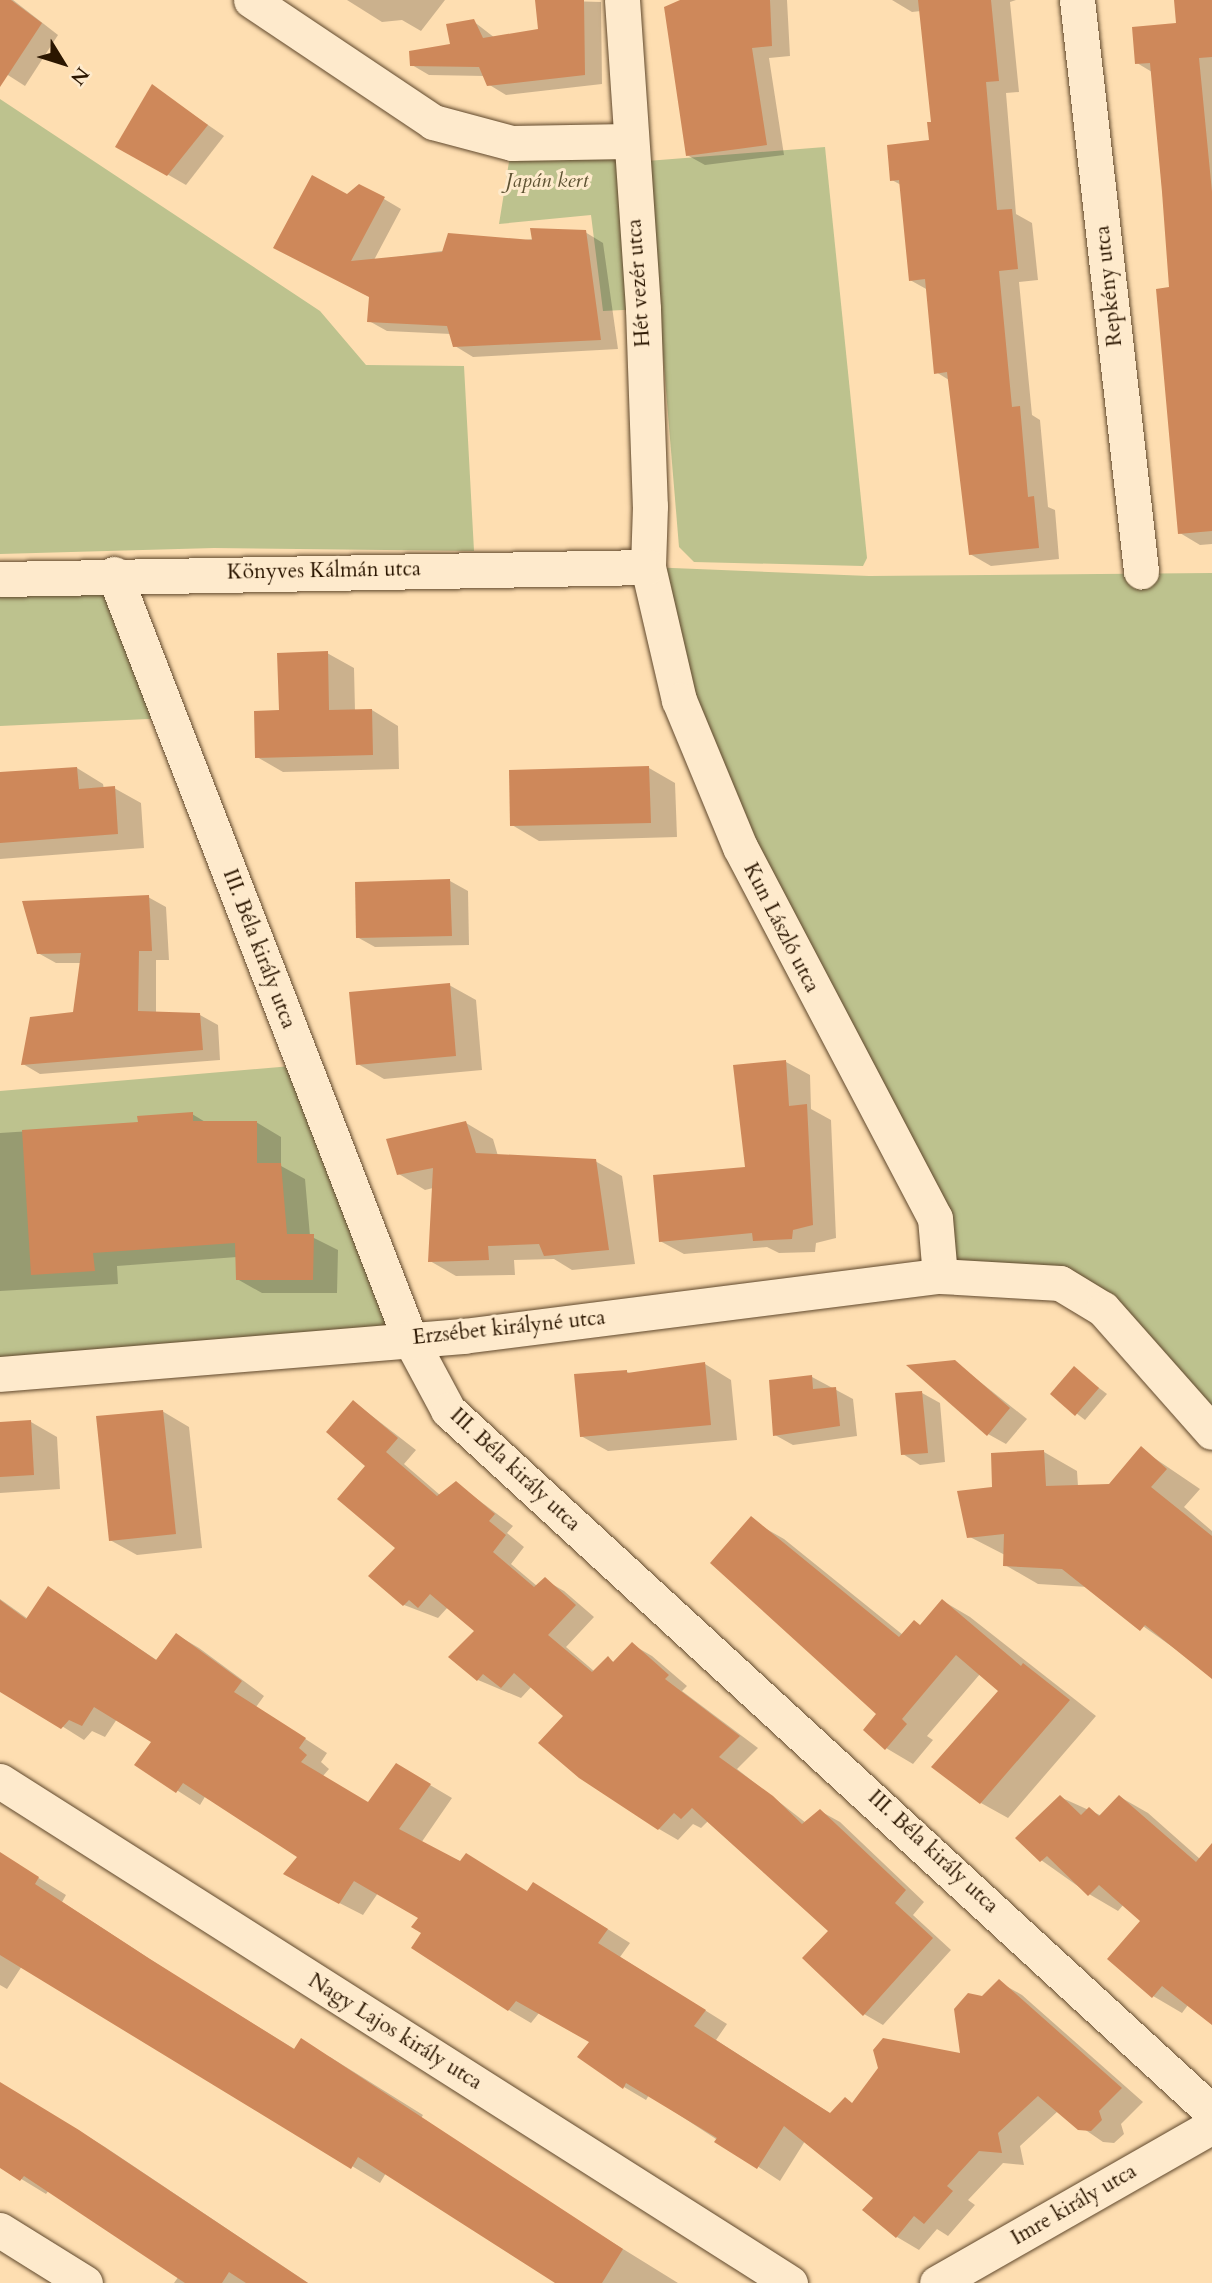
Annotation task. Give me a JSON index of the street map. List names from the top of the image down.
{
  "streets": {
    "street": [
      "Hét vezér utca",
      "Repkény utca",
      "Könyves Kálmán utca",
      "Kun László utca",
      "III. Béla király utca",
      "Erzsébet királyné utca",
      "Nagy Lajos király utca",
      "Imre király utca"
    ]
  },
  "crossings": [
    ["Hét vezér utca", "Könyves Kálmán utca"],
    ["Hét vezér utca", "Kun László utca"],
    ["Könyves Kálmán utca", "Kun László utca"],
    ["Könyves Kálmán utca", "III. Béla király utca"],
    ["Kun László utca", "Erzsébet királyné utca"],
    ["III. Béla király utca", "Erzsébet királyné utca"]
  ],
  "parks": ["Japán kert"],
  "north": "bottom right"
}
